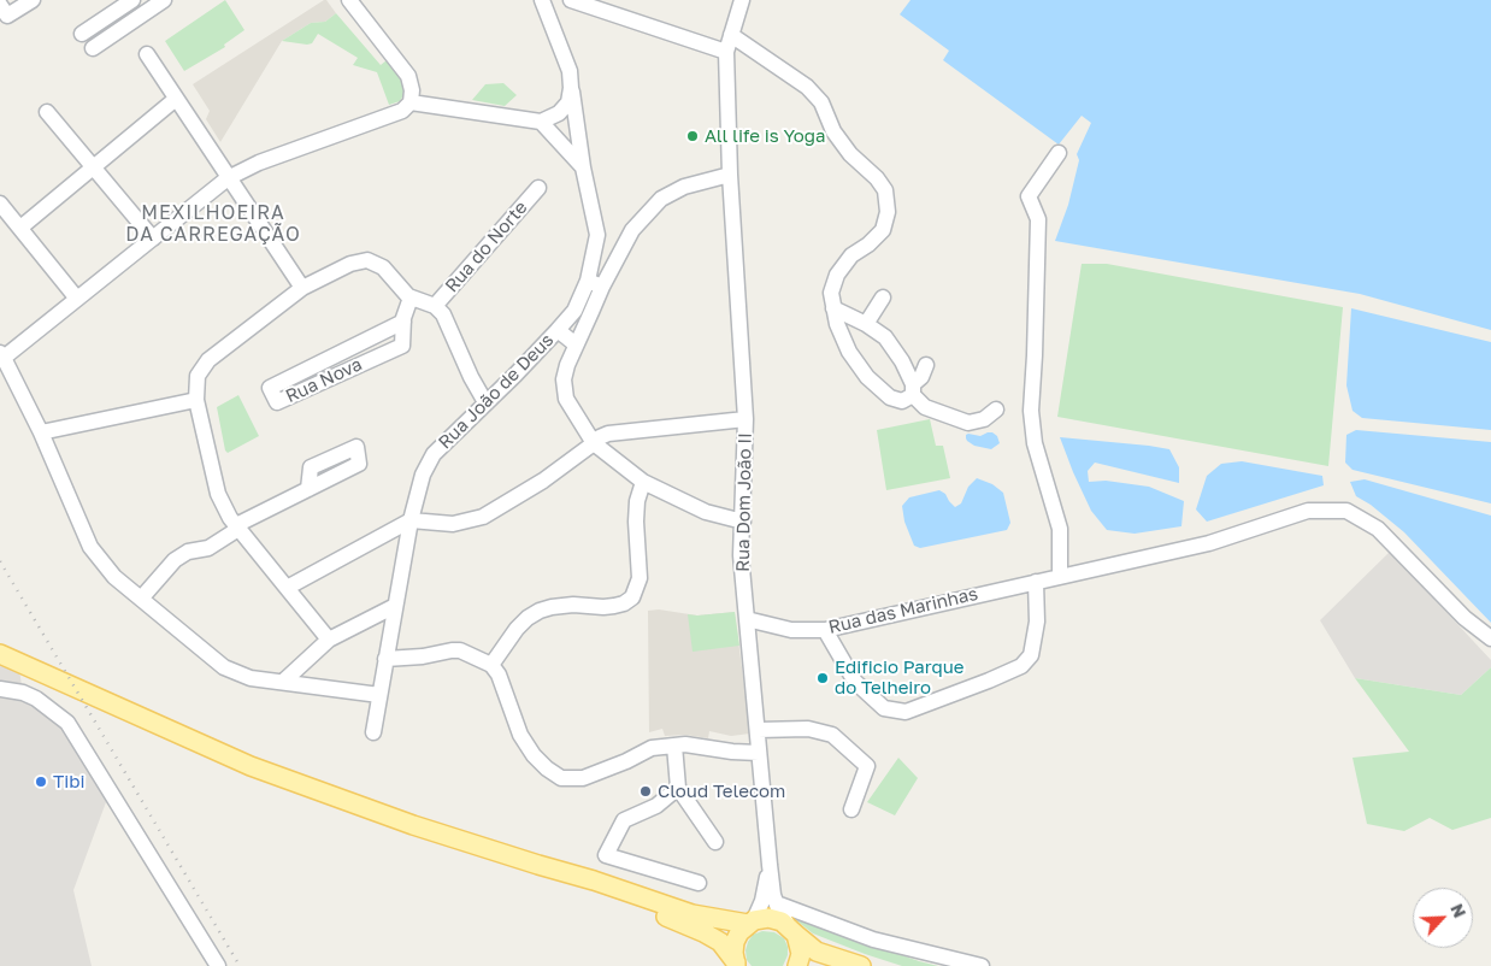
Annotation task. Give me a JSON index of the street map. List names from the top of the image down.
{
  "streets": {
    "street": [
      "Rua do Norte",
      "Rua Nova",
      "Rua João de Deus",
      "Rua Dom João II",
      "Rua das Marinhas"
    ]
  },
  "crossings": [
    ["Rua Dom João II", "Rua das Marinhas"]
  ],
  "districts": ["MEXILHOEIRA DA CARREGAÇÃO"],
  "places": [
    "All life is Yoga",
    "Edificio Parque do Telheiro",
    "Tibi",
    "Cloud Telecom"
  ],
  "north": "top right"
}
